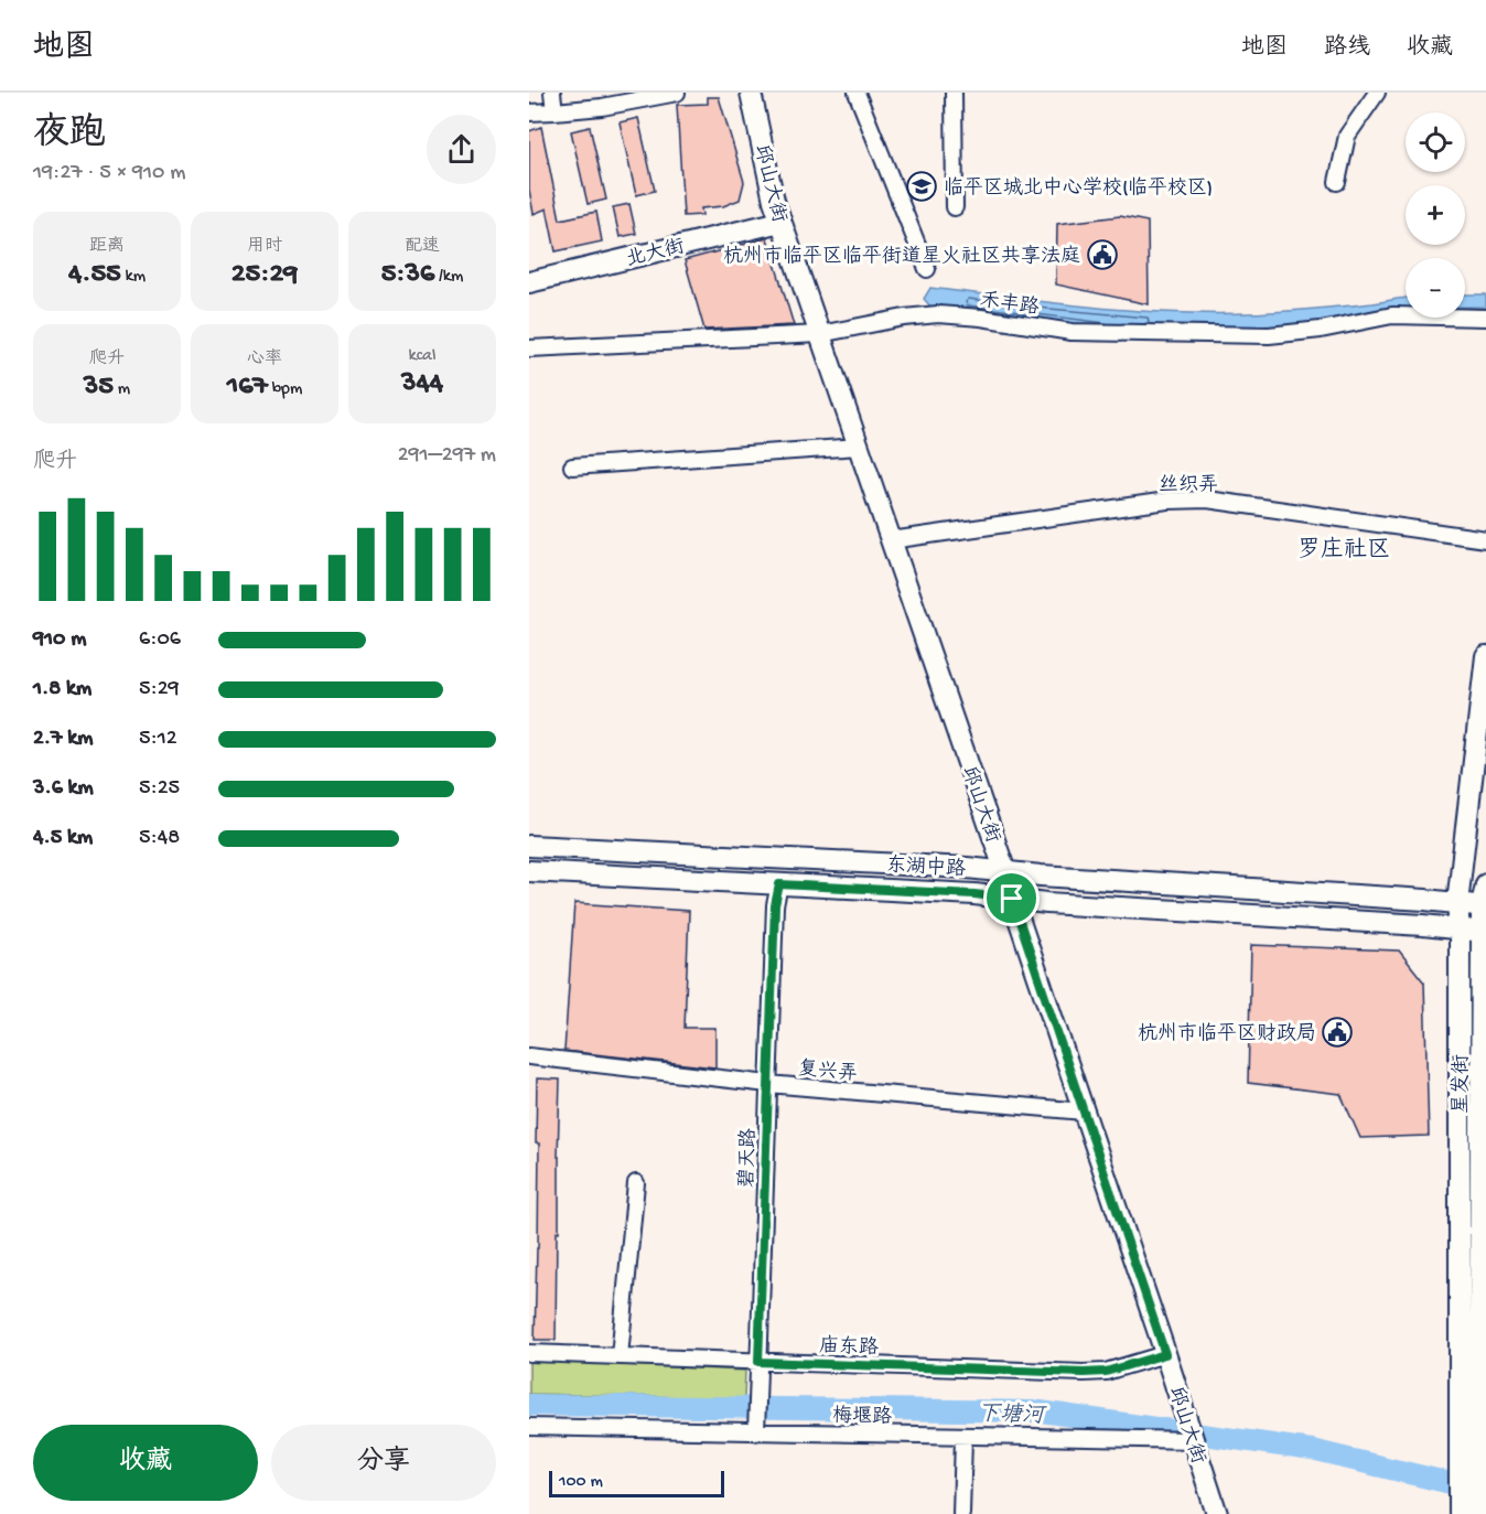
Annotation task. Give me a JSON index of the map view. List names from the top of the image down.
{
  "streets": {
    "main road": [
      "邱山大街",
      "北大街",
      "东湖中路",
      "星发街"
    ],
    "street": [
      "禾丰路",
      "丝织弄",
      "复兴弄",
      "碧天路",
      "庙东路",
      "梅堰路"
    ]
  },
  "crossings": [
    ["邱山大街", "北大街"],
    ["邱山大街", "禾丰路"],
    ["邱山大街", "丝织弄"],
    ["邱山大街", "东湖中路"],
    ["邱山大街", "复兴弄"],
    ["邱山大街", "庙东路"],
    ["邱山大街", "梅堰路"],
    ["东湖中路", "星发街"],
    ["东湖中路", "碧天路"],
    ["复兴弄", "碧天路"],
    ["碧天路", "庙东路"],
    ["碧天路", "梅堰路"]
  ],
  "districts": ["罗庄社区"],
  "water": ["下塘河"],
  "places": {
    "school or university": ["临平区城北中心学校(临平校区)"],
    "public building": ["杭州市临平区临平街道星火社区共享法庭", "杭州市临平区财政局"]
  },
  "scale_bar": "100 m",
  "page": {
    "header": "地图",
    "nav": ["地图", "路线", "收藏"],
    "heading": ["夜跑", "19:27 · 5 × 910 m"],
    "map_buttons": ["+", "−"],
    "stats": [
      ["距离", "4.55 km"],
      ["用时", "25:29"],
      ["配速", "5:36 /km"],
      ["爬升", "35 m"],
      ["心率", "167 bpm"],
      ["kcal", "344"]
    ],
    "chart": ["爬升", "291–297 m"],
    "list": [
      {
        "name": "910 m",
        "note": "6:06"
      },
      {
        "name": "1.8 km",
        "note": "5:29"
      },
      {
        "name": "2.7 km",
        "note": "5:12"
      },
      {
        "name": "3.6 km",
        "note": "5:25"
      },
      {
        "name": "4.5 km",
        "note": "5:48"
      }
    ],
    "buttons": ["收藏", "分享"],
    "scale": "100 m"
  }
}
